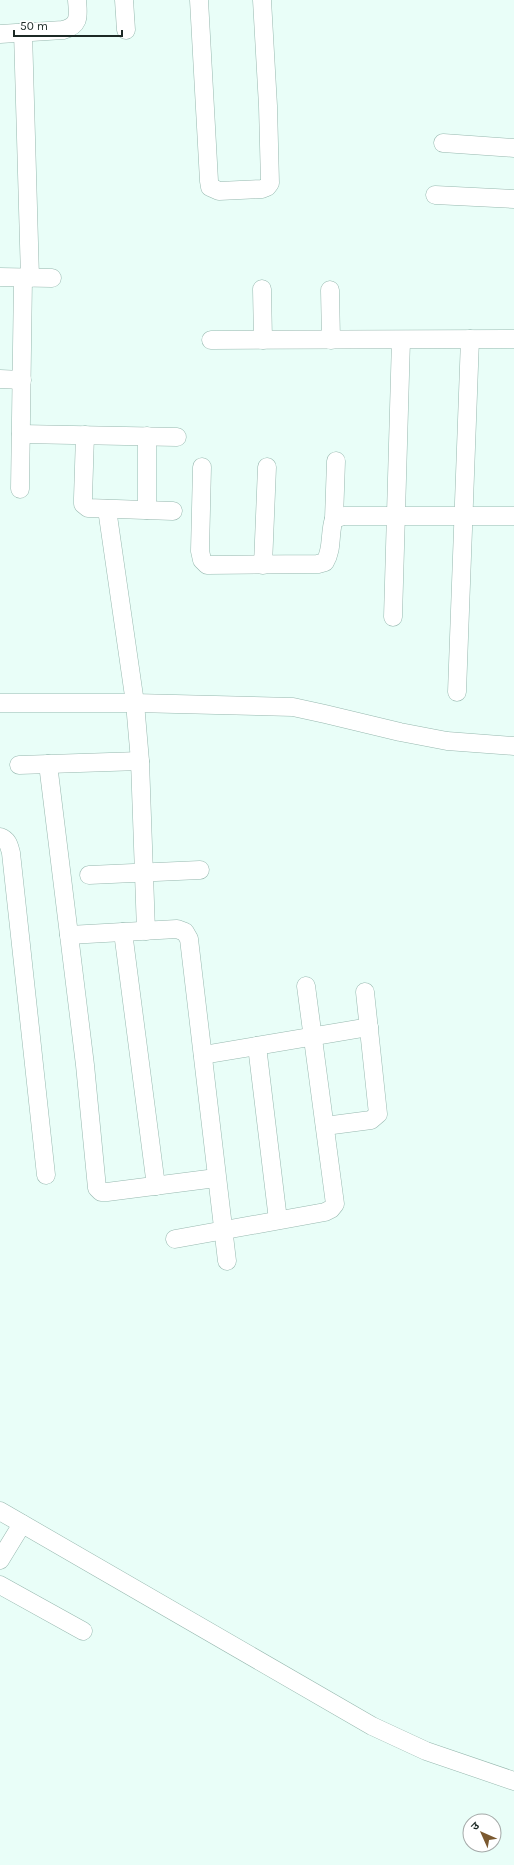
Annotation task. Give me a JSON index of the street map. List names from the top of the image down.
{
  "scale_bar": "50 m",
  "north": "top left"
}
